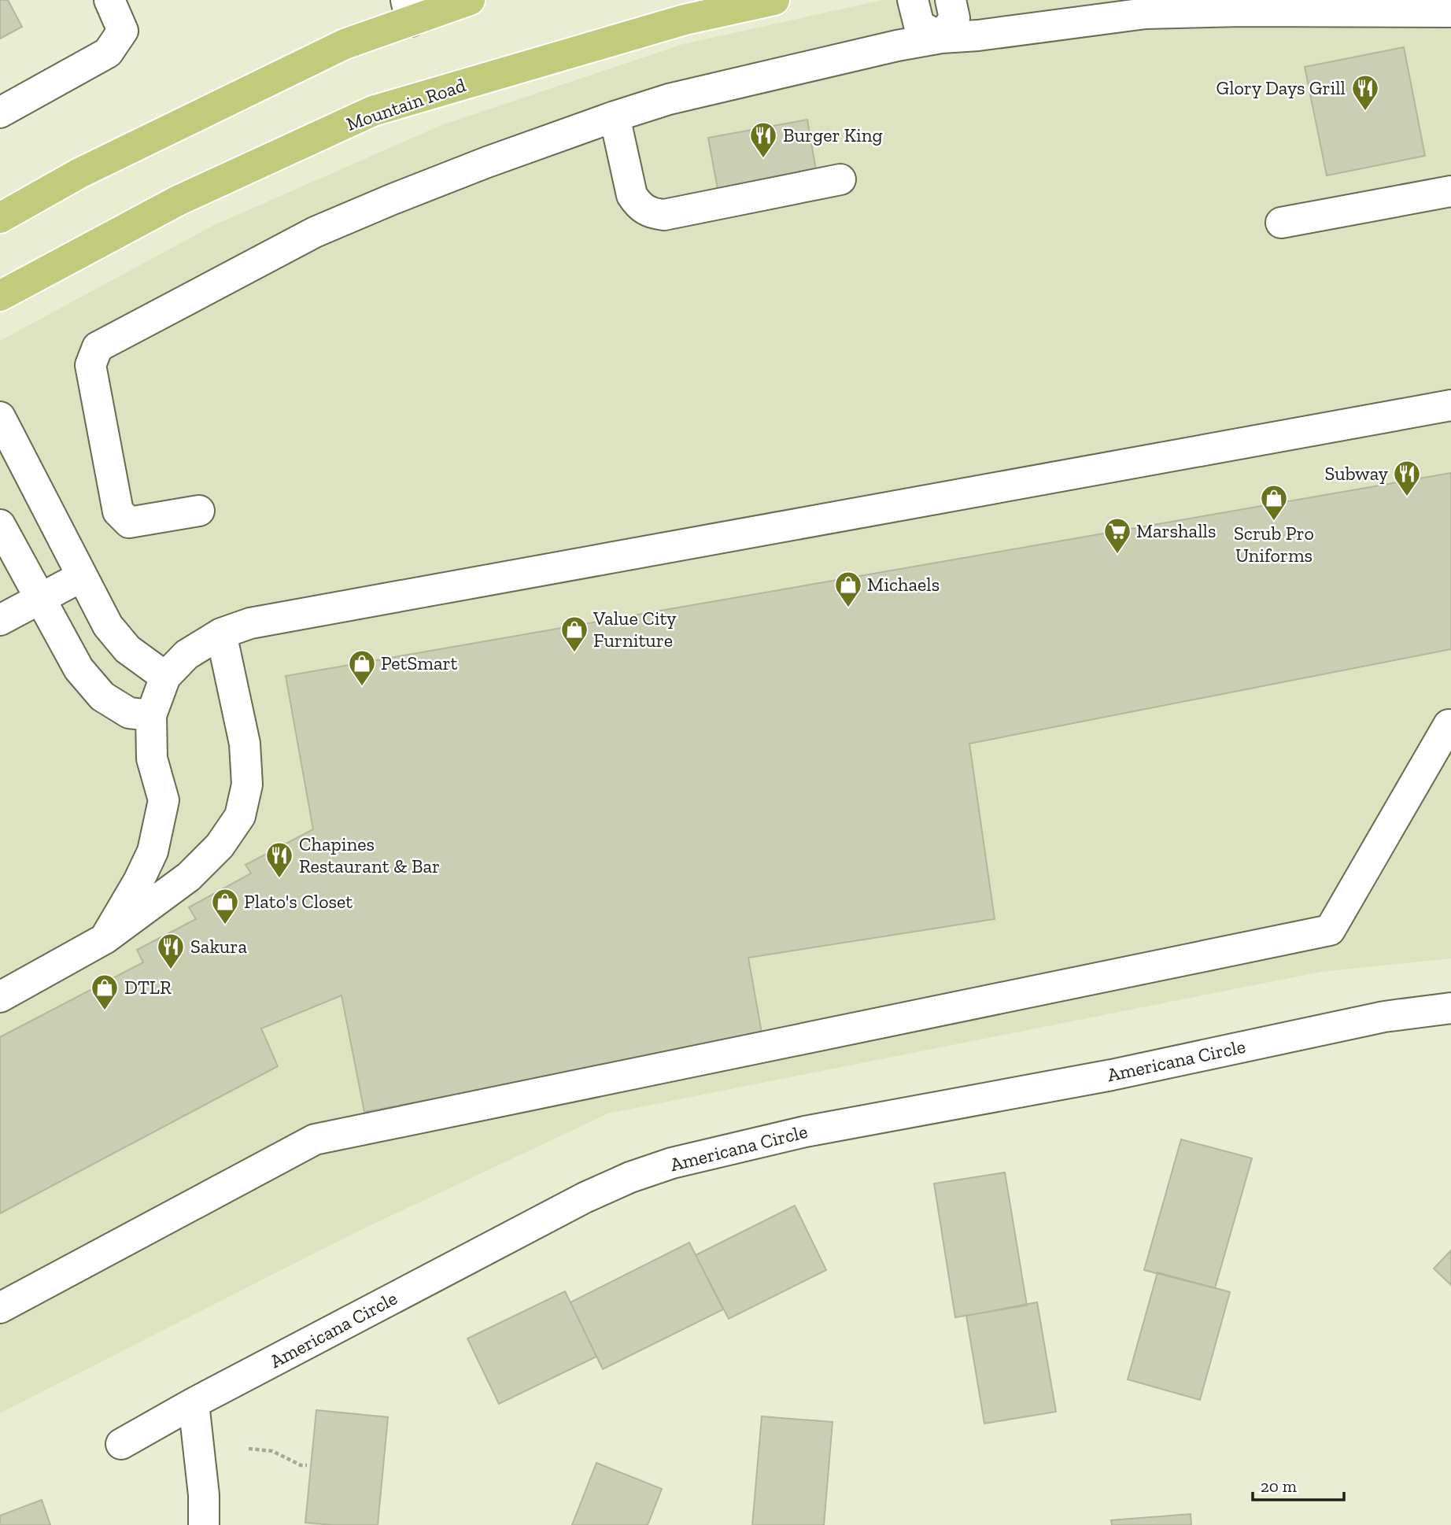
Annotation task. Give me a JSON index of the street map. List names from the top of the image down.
{
  "streets": {
    "main road": ["Mountain Road"],
    "street": ["Americana Circle"]
  },
  "places": {
    "restaurant": [
      "Glory Days Grill",
      "Burger King",
      "Subway",
      "Chapines Restaurant & Bar",
      "Sakura"
    ],
    "shop": [
      "Scrub Pro Uniforms",
      "Michaels",
      "Value City Furniture",
      "PetSmart",
      "Plato's Closet",
      "DTLR"
    ],
    "supermarket": ["Marshalls"]
  },
  "scale_bar": "20 m"
}
